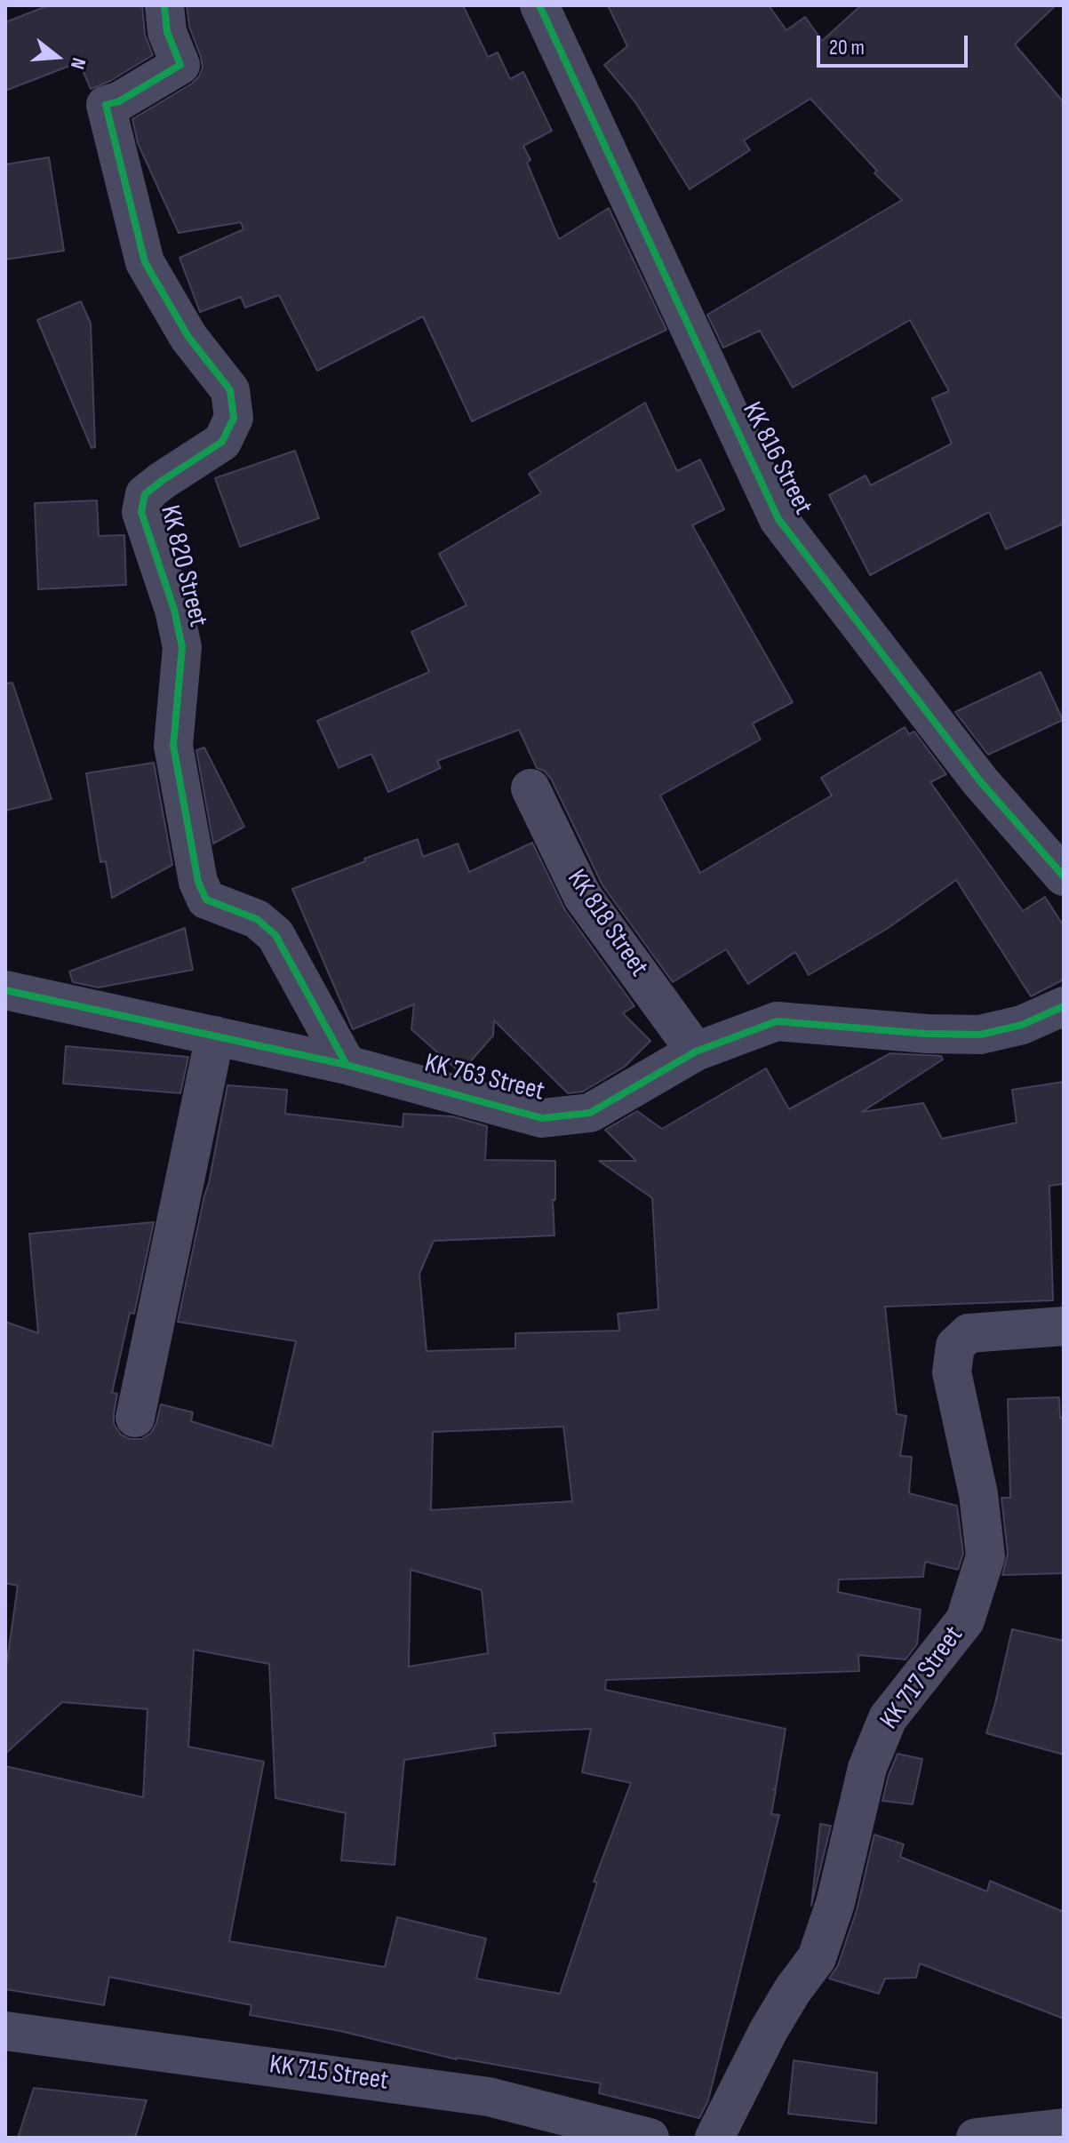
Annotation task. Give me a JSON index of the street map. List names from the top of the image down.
{
  "streets": {
    "street": [
      "KK 816 Street",
      "KK 820 Street",
      "KK 818 Street",
      "KK 763 Street",
      "KK 717 Street",
      "KK 715 Street"
    ]
  },
  "crossings": [
    ["KK 820 Street", "KK 763 Street"],
    ["KK 818 Street", "KK 763 Street"]
  ],
  "scale_bar": "20 m",
  "north": "right"
}
